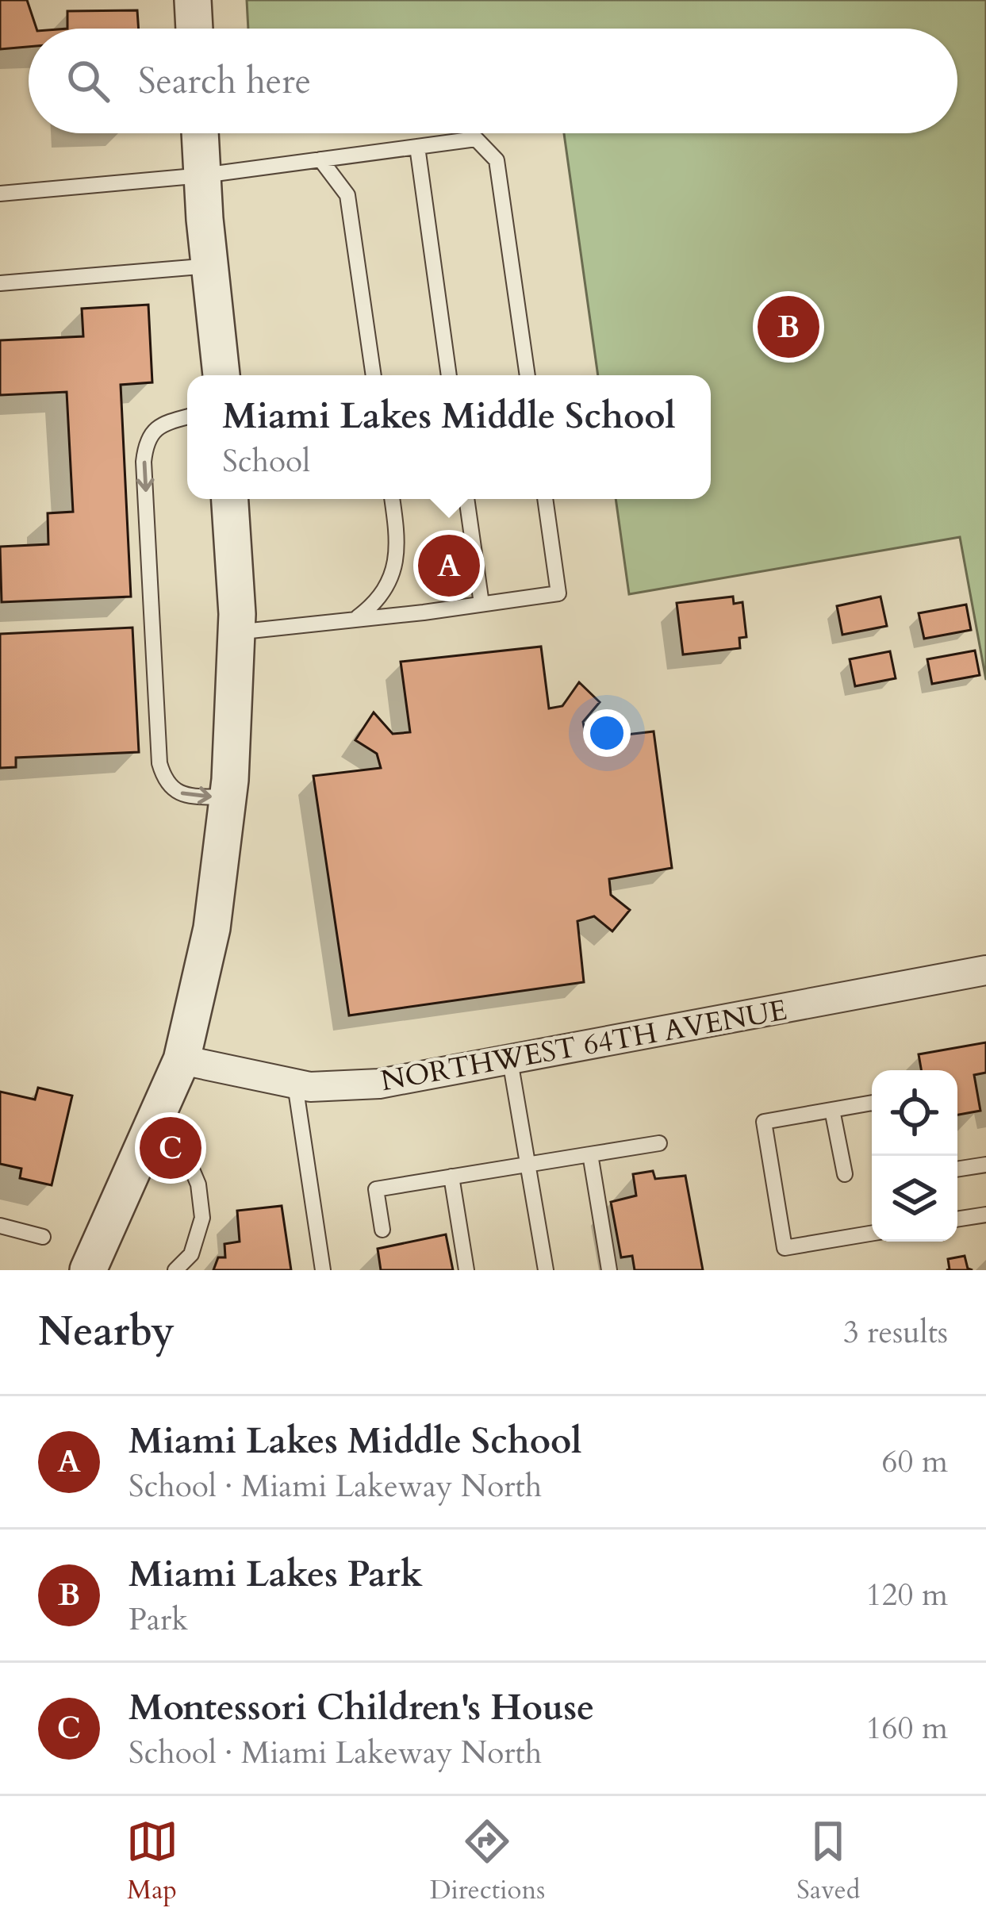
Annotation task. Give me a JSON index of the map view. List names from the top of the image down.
{
  "streets": {
    "street": ["NORTHWEST 64TH AVENUE"]
  },
  "page": {
    "search": "Search here",
    "pins": ["B", "A", "C"],
    "popup": ["Miami Lakes Middle School", "School"],
    "heading": ["Nearby", "3 results"],
    "list": [
      {
        "mark": "A",
        "name": "Miami Lakes Middle School",
        "note": "School · Miami Lakeway North",
        "value": "60 m"
      },
      {
        "mark": "B",
        "name": "Miami Lakes Park",
        "note": "Park",
        "value": "120 m"
      },
      {
        "mark": "C",
        "name": "Montessori Children's House",
        "note": "School · Miami Lakeway North",
        "value": "160 m"
      }
    ],
    "nav": ["Map", "Directions", "Saved"]
  }
}
